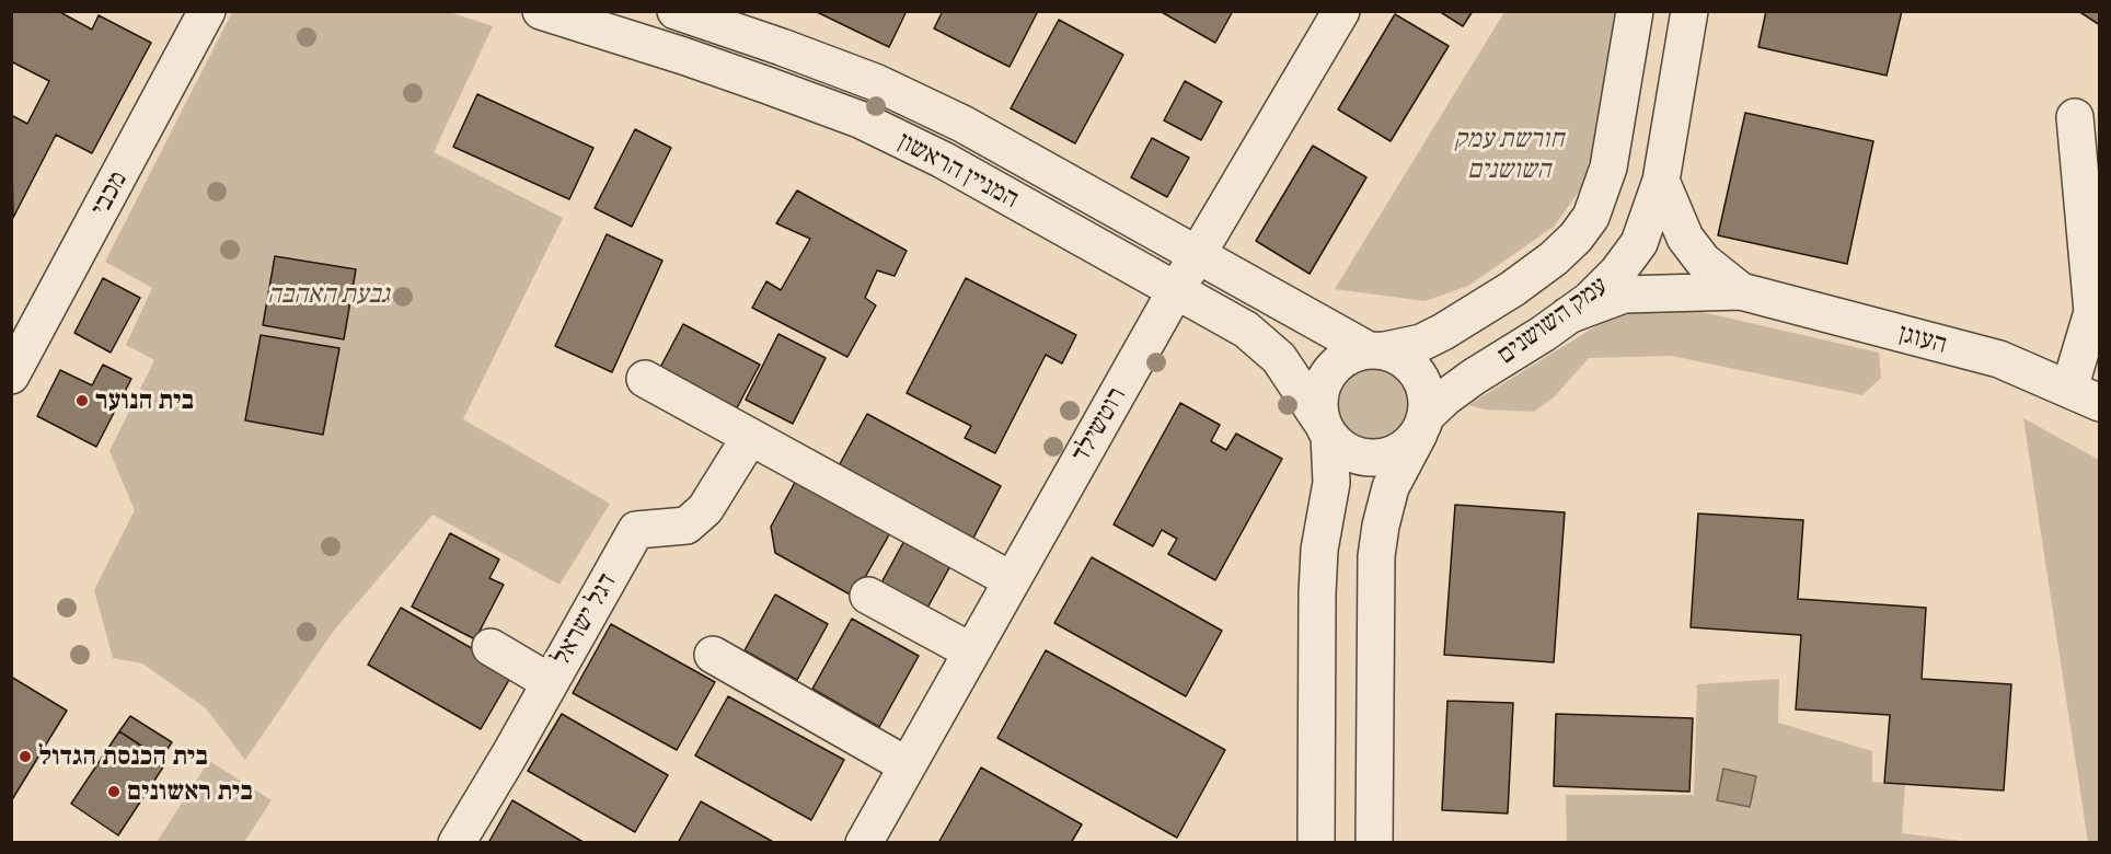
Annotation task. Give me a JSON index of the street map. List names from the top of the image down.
{
  "streets": {
    "street": [
      "המניין הראשון",
      "מכבי",
      "עמק השושנים",
      "העוגן",
      "רוטשילד",
      "דגל ישראל"
    ]
  },
  "crossings": [
    ["המניין הראשון", "עמק השושנים"],
    ["המניין הראשון", "רוטשילד"],
    ["עמק השושנים", "העוגן"]
  ],
  "parks": ["חורשת עמק השושנים", "גבעת האהבה"],
  "places": ["בית הנוער", "בית הכנסת הגדול", "בית ראשונים"]
}
